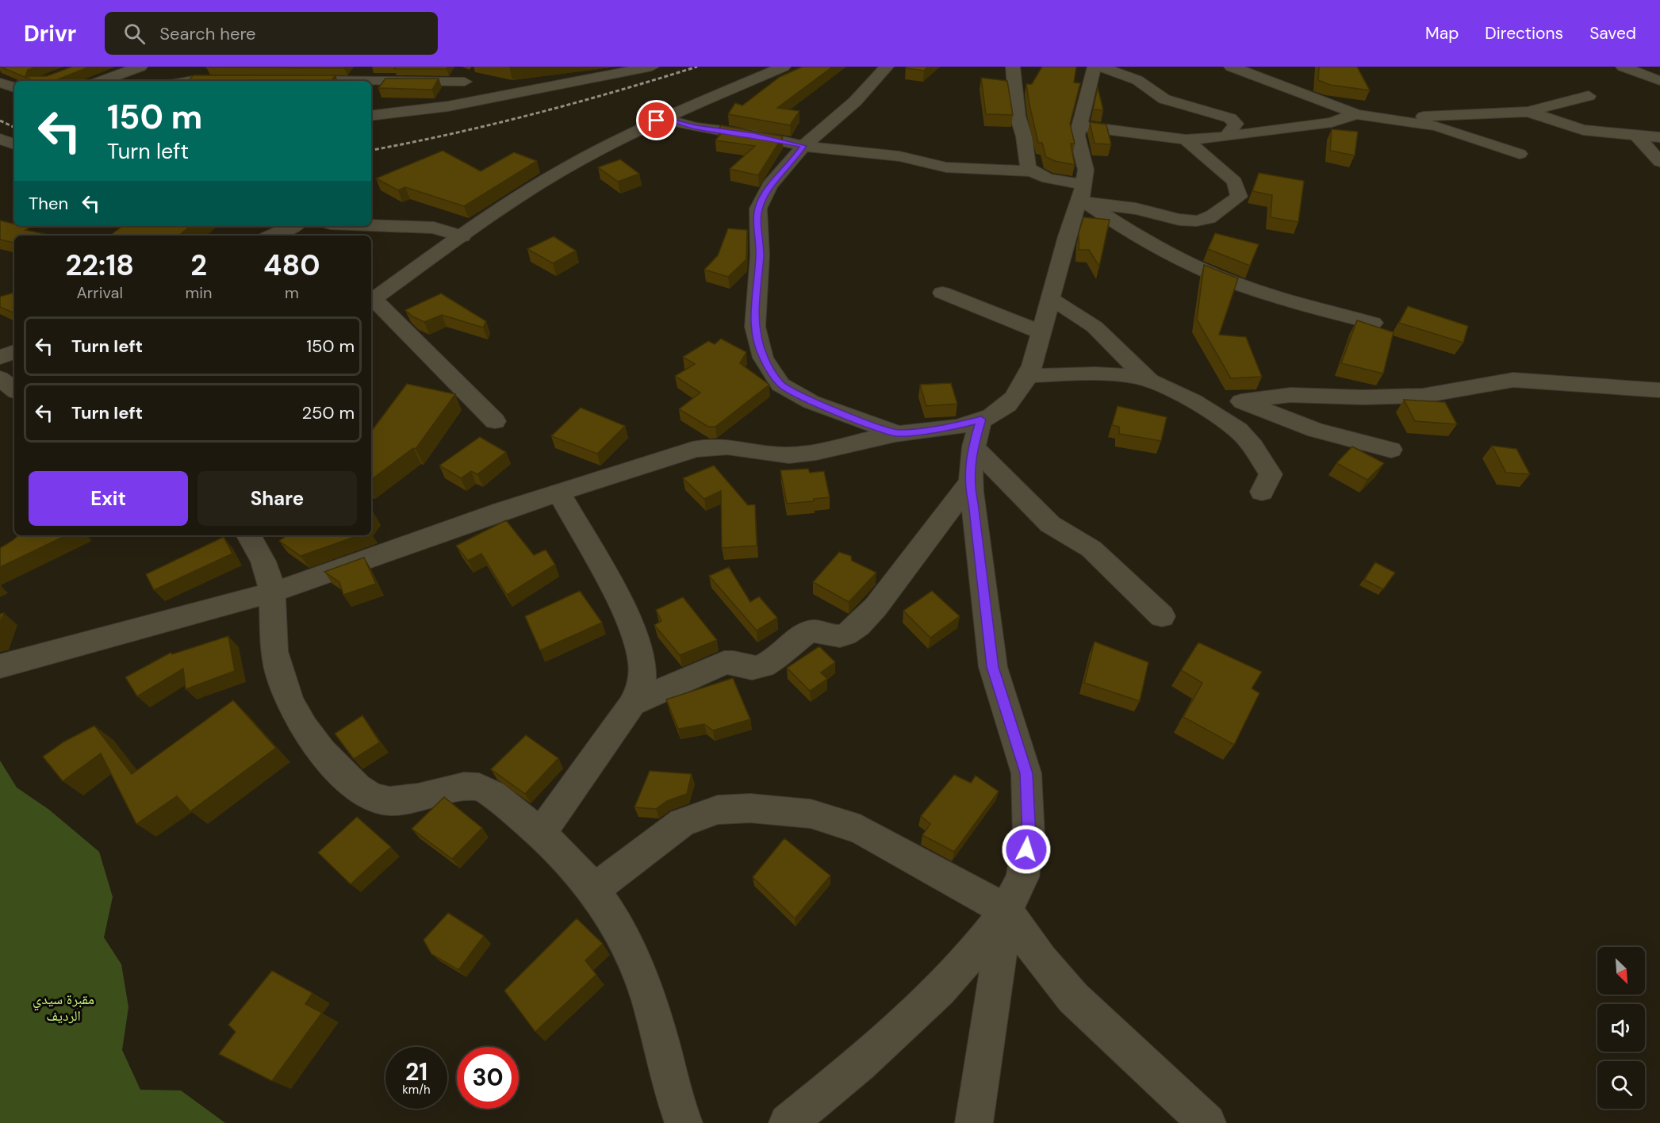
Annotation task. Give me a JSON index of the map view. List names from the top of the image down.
{
  "parks": ["مقبرة سيدي الرديف"],
  "north": "bottom right",
  "page": {
    "header": "Drivr",
    "search": "Search here",
    "nav": ["Map", "Directions", "Saved"],
    "turn": ["150 m", "Turn left"],
    "then": "Then",
    "eta": [
      "22:18",
      "Arrival",
      "2",
      "min",
      "480",
      "m"
    ],
    "list": [
      {
        "name": "Turn left",
        "value": "150 m"
      },
      {
        "name": "Turn left",
        "value": "250 m"
      }
    ],
    "buttons": ["Exit", "Share"],
    "speed": "21 km/h",
    "limit": "30"
  }
}
